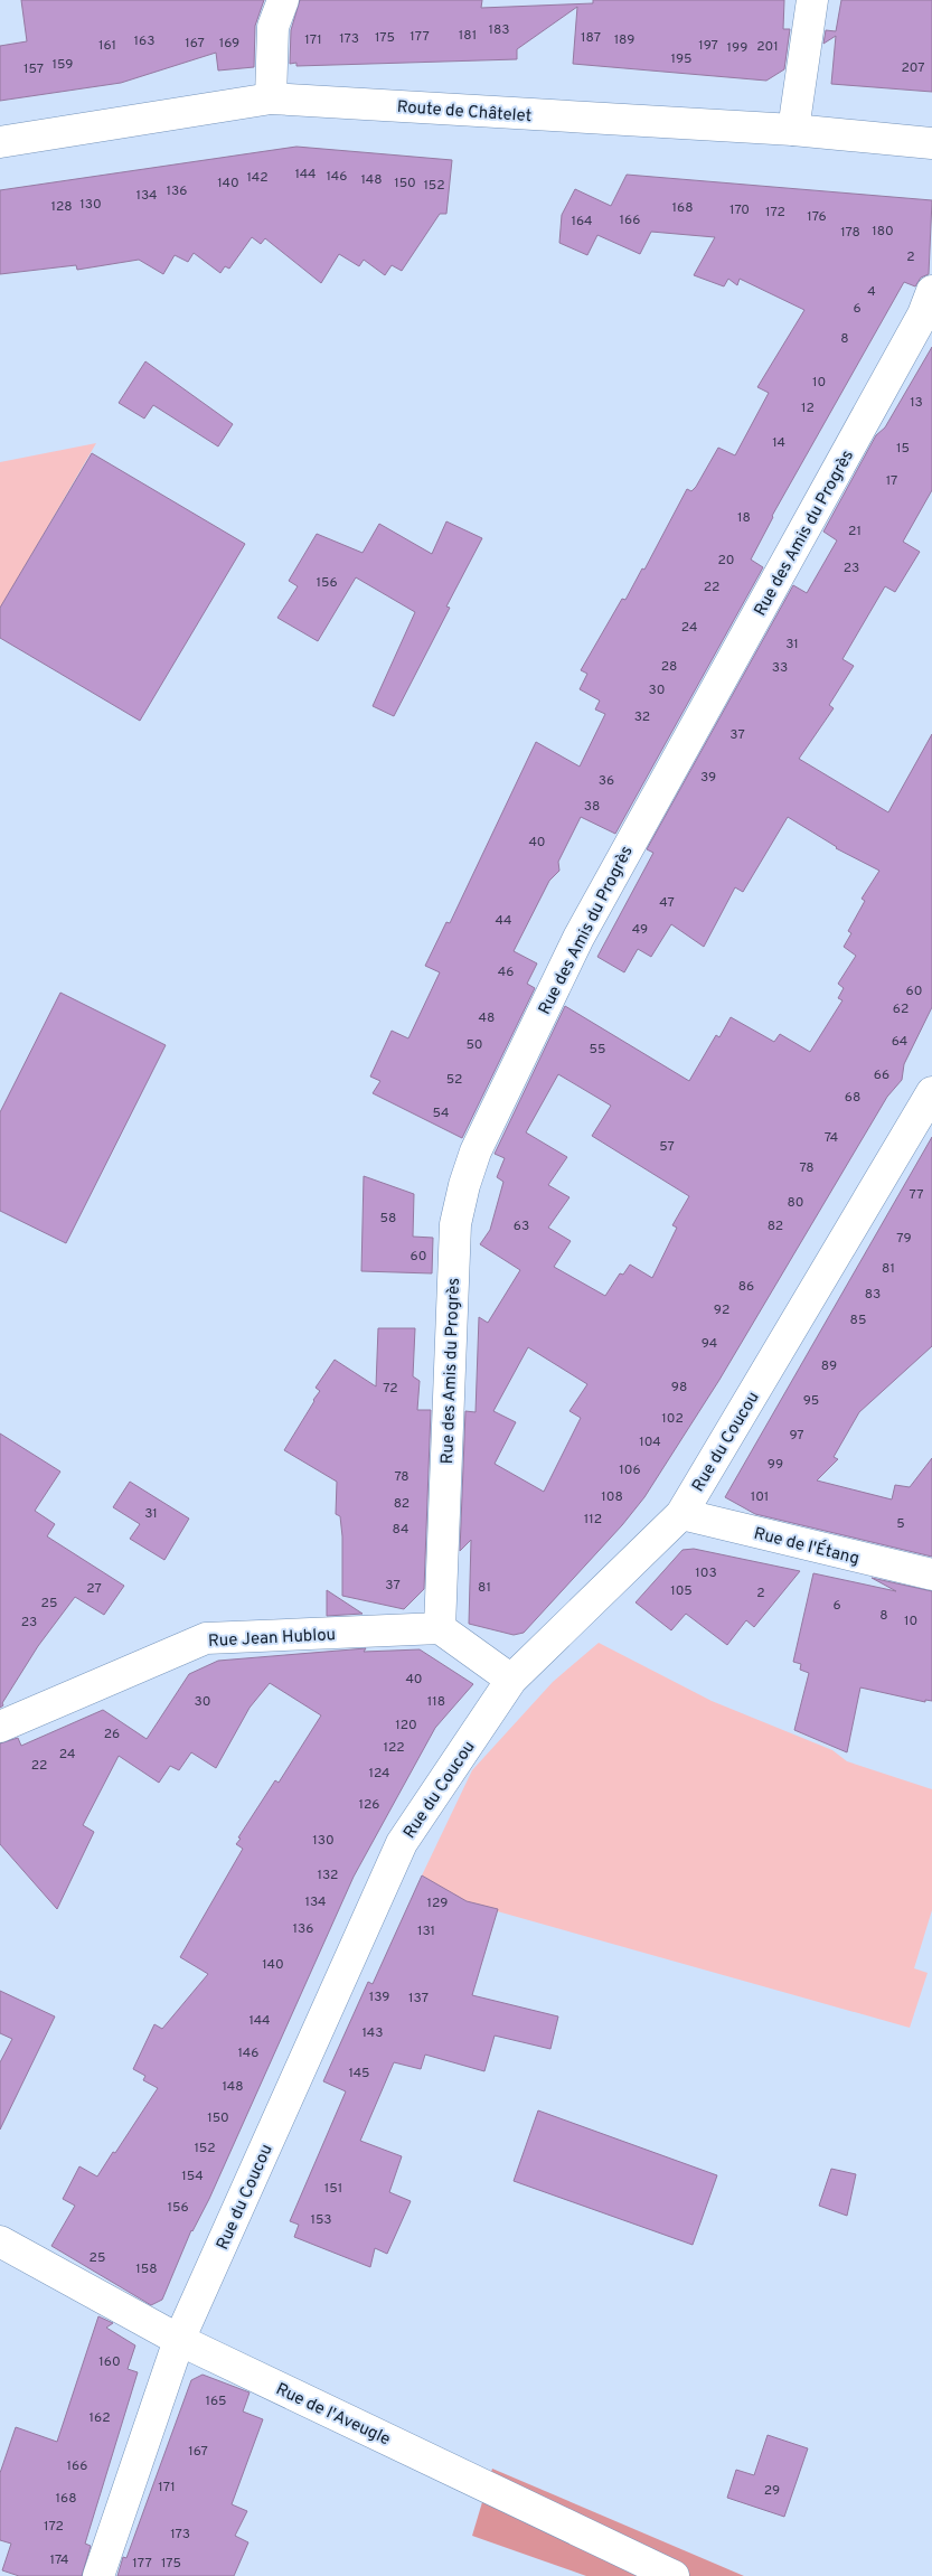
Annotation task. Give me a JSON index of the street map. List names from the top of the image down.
{
  "streets": {
    "street": [
      "Route de Châtelet",
      "Rue des Amis du Progrès",
      "Rue du Coucou",
      "Rue de l'Étang",
      "Rue Jean Hublou",
      "Rue de l'Aveugle"
    ]
  },
  "crossings": [
    ["Rue des Amis du Progrès", "Rue Jean Hublou"],
    ["Rue du Coucou", "Rue de l'Étang"],
    ["Rue du Coucou", "Rue de l'Aveugle"]
  ],
  "house_numbers": [
    "183",
    "181",
    "177",
    "175",
    "187",
    "173",
    "171",
    "189",
    "163",
    "167",
    "169",
    "161",
    "197",
    "201",
    "199",
    "195",
    "159",
    "207",
    "157",
    "144",
    "146",
    "142",
    "148",
    "140",
    "150",
    "152",
    "136",
    "134",
    "130",
    "128",
    "168",
    "170",
    "172",
    "176",
    "166",
    "164",
    "180",
    "178",
    "2",
    "4",
    "6",
    "8",
    "10",
    "13",
    "12",
    "14",
    "15",
    "17",
    "18",
    "21",
    "20",
    "23",
    "156",
    "22",
    "24",
    "31",
    "28",
    "33",
    "30",
    "32",
    "37",
    "39",
    "36",
    "38",
    "40",
    "47",
    "44",
    "49",
    "46",
    "60",
    "62",
    "48",
    "64",
    "50",
    "55",
    "66",
    "52",
    "68",
    "54",
    "74",
    "57",
    "78",
    "77",
    "80",
    "58",
    "63",
    "82",
    "79",
    "60",
    "81",
    "86",
    "83",
    "92",
    "85",
    "94",
    "89",
    "98",
    "72",
    "95",
    "102",
    "97",
    "104",
    "99",
    "106",
    "78",
    "108",
    "101",
    "82",
    "31",
    "112",
    "5",
    "84",
    "103",
    "37",
    "81",
    "27",
    "105",
    "2",
    "25",
    "6",
    "8",
    "10",
    "23",
    "40",
    "30",
    "118",
    "120",
    "26",
    "122",
    "24",
    "22",
    "124",
    "126",
    "130",
    "132",
    "134",
    "129",
    "136",
    "131",
    "140",
    "139",
    "137",
    "144",
    "143",
    "146",
    "145",
    "148",
    "150",
    "152",
    "154",
    "151",
    "156",
    "153",
    "25",
    "158",
    "160",
    "165",
    "162",
    "167",
    "166",
    "171",
    "29",
    "168",
    "172",
    "173",
    "174",
    "177",
    "175"
  ]
}
